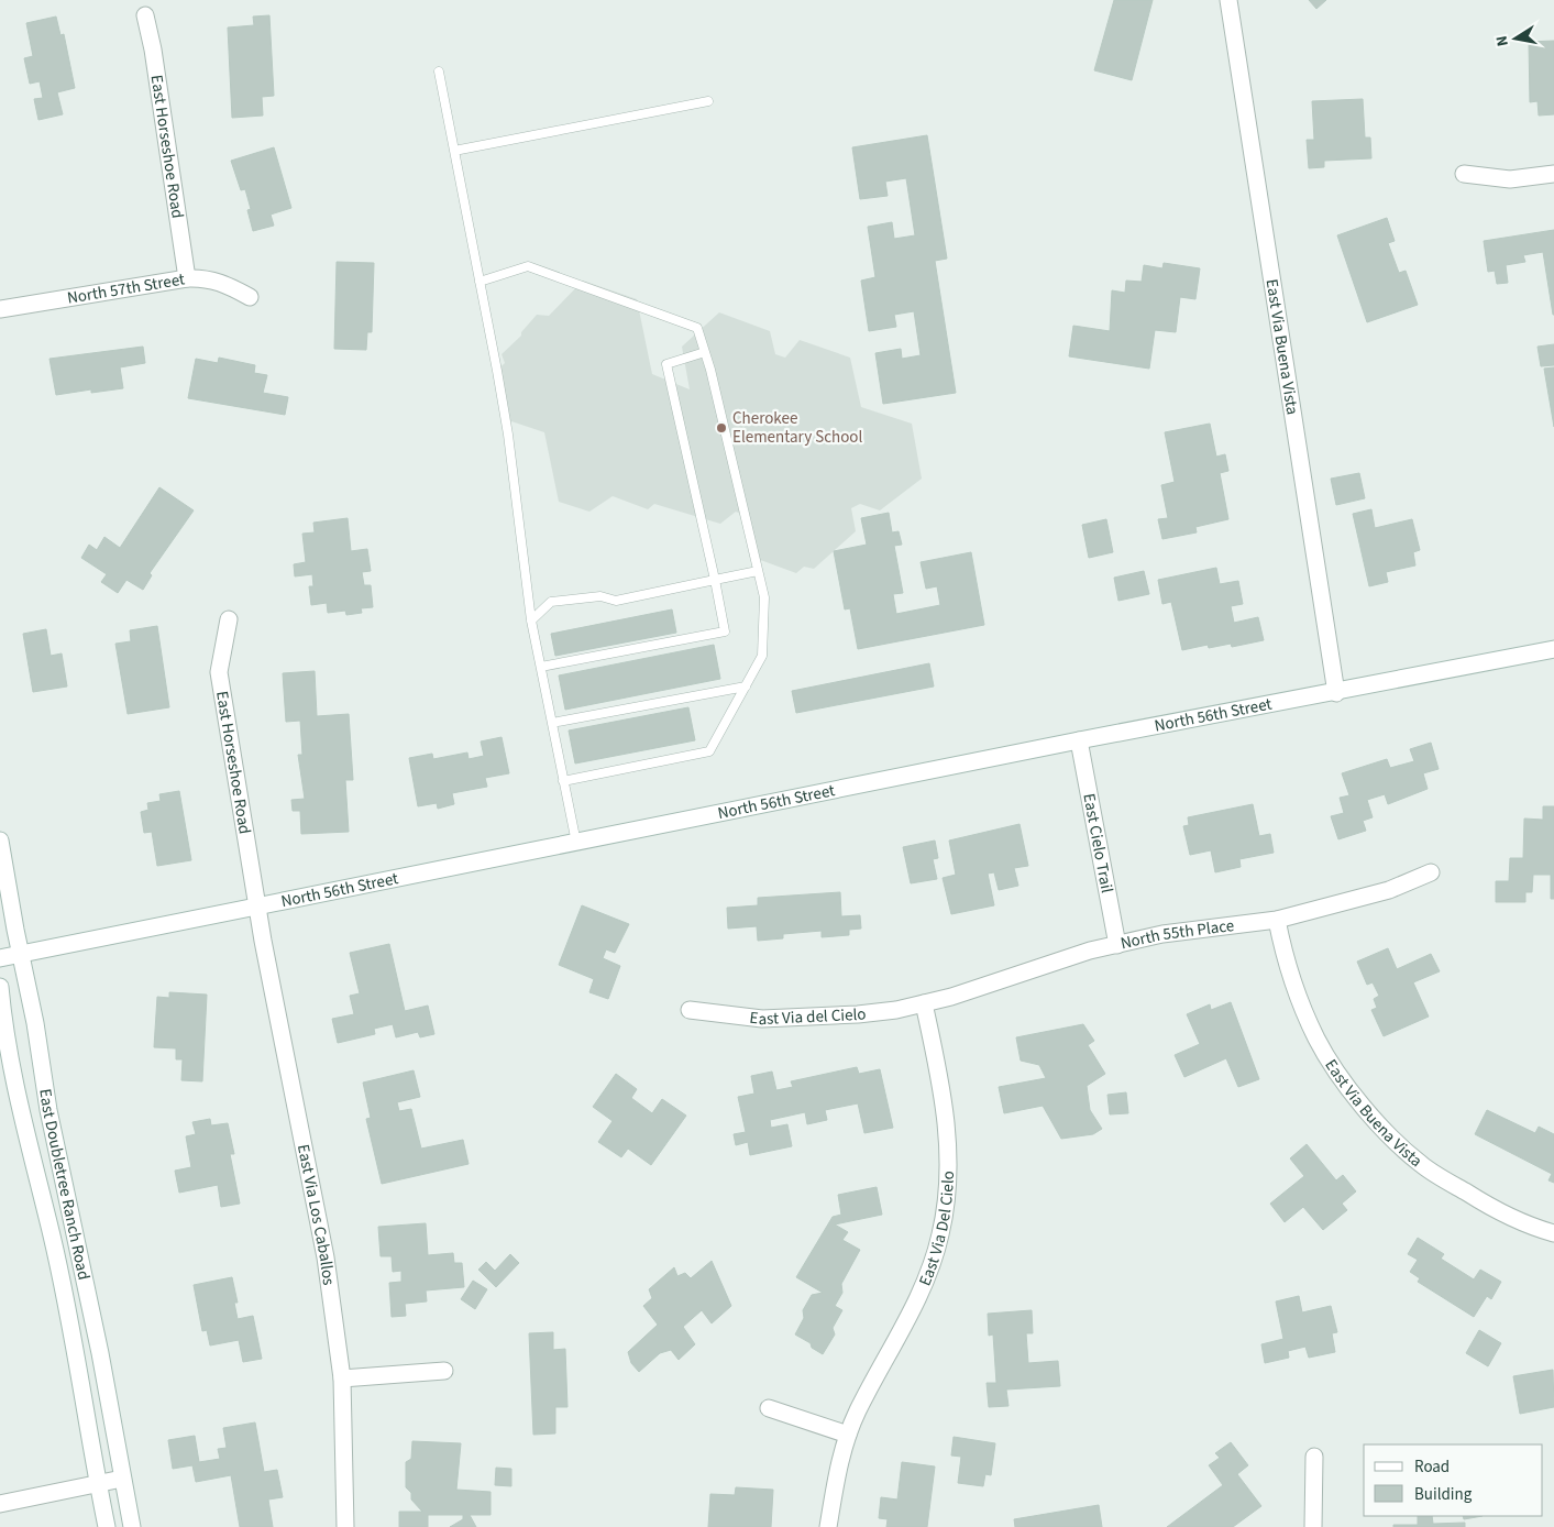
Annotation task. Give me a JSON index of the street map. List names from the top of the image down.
{
  "streets": {
    "street": [
      "East Horseshoe Road",
      "North 57th Street",
      "East Via Buena Vista",
      "North 56th Street",
      "East Cielo Trail",
      "North 55th Place",
      "East Via del Cielo",
      "East Doubletree Ranch Road",
      "East Via Los Caballos",
      "East Via Del Cielo"
    ]
  },
  "crossings": [
    ["East Horseshoe Road", "North 57th Street"],
    ["East Horseshoe Road", "North 56th Street"],
    ["East Horseshoe Road", "East Via Los Caballos"],
    ["East Via Buena Vista", "North 56th Street"],
    ["East Via Buena Vista", "North 55th Place"],
    ["North 56th Street", "East Cielo Trail"],
    ["North 56th Street", "East Doubletree Ranch Road"],
    ["North 56th Street", "East Via Los Caballos"],
    ["East Cielo Trail", "North 55th Place"],
    ["North 55th Place", "East Via del Cielo"],
    ["North 55th Place", "East Via Del Cielo"],
    ["East Via del Cielo", "East Via Del Cielo"]
  ],
  "places": ["Cherokee Elementary School"],
  "legend": ["Road", "Building"],
  "north": "left"
}
